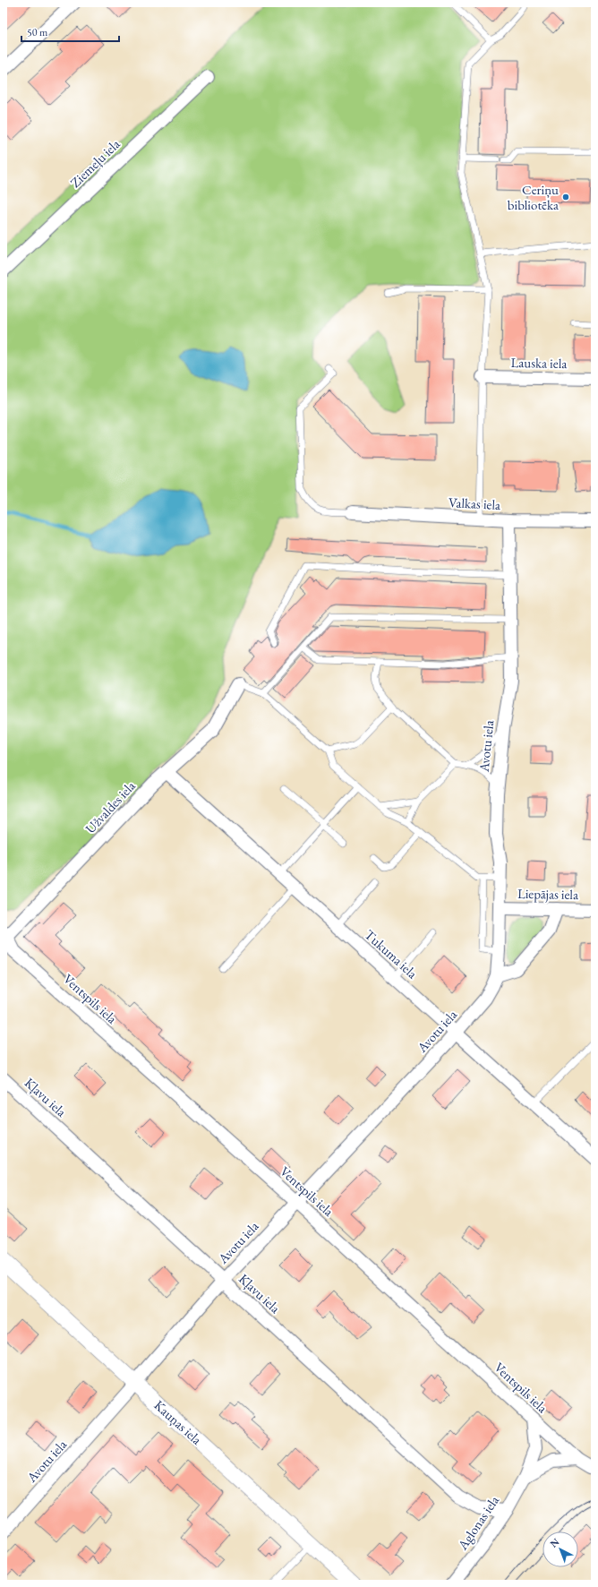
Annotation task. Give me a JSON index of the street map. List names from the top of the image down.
{
  "streets": {
    "street": [
      "Ziemeļu iela",
      "Lauska iela",
      "Valkas iela",
      "Avotu iela",
      "Užvaldes iela",
      "Liepājas iela",
      "Tukuma iela",
      "Ventspils iela",
      "Kļavu iela",
      "Kauņas iela",
      "Aglonas iela"
    ]
  },
  "crossings": [
    ["Valkas iela", "Avotu iela"],
    ["Avotu iela", "Liepājas iela"],
    ["Avotu iela", "Tukuma iela"],
    ["Avotu iela", "Ventspils iela"],
    ["Avotu iela", "Kļavu iela"],
    ["Avotu iela", "Kauņas iela"],
    ["Užvaldes iela", "Tukuma iela"],
    ["Užvaldes iela", "Ventspils iela"],
    ["Ventspils iela", "Aglonas iela"],
    ["Kļavu iela", "Aglonas iela"]
  ],
  "places": ["Ceriņu bibliotēka"],
  "scale_bar": "50 m",
  "north": "top left"
}
